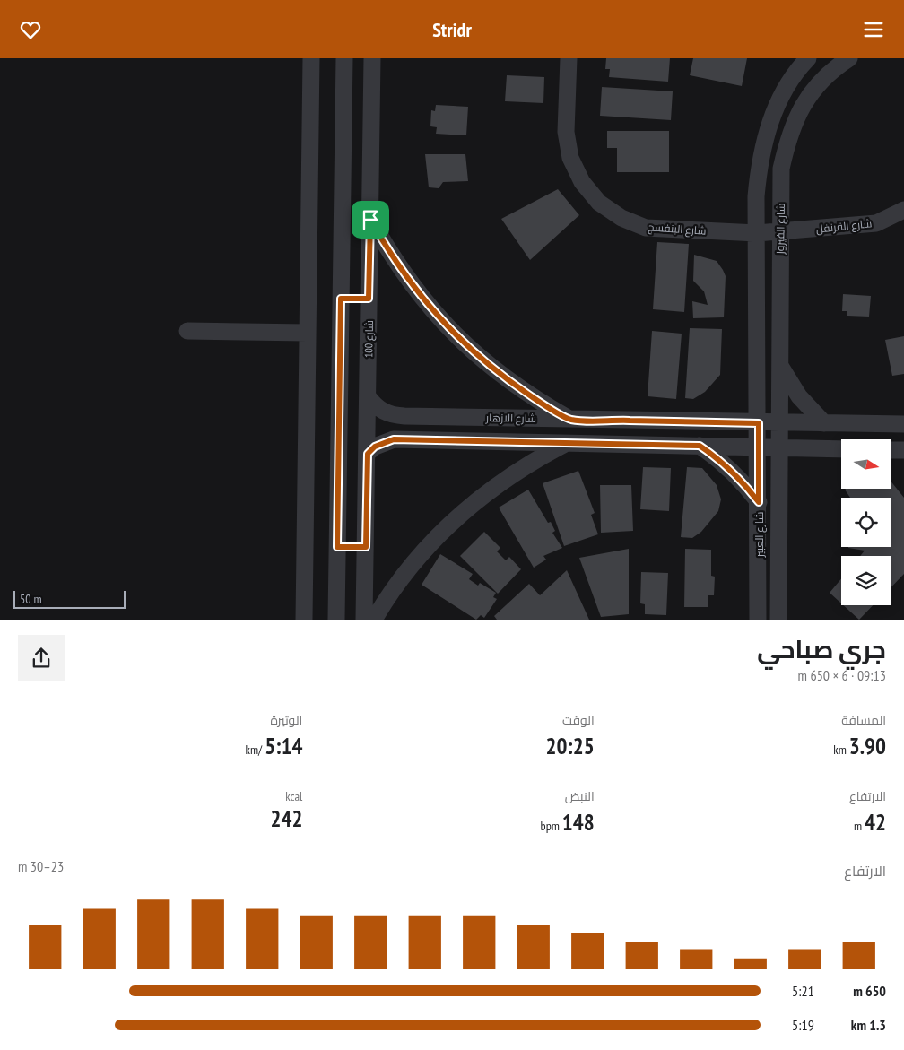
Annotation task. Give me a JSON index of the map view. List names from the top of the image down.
{
  "streets": {
    "street": [
      "شارع القرنفل",
      "شارع البنفسج",
      "شارع الفيروز",
      "شارع 100",
      "شارع الازهار",
      "شارع العبير"
    ]
  },
  "crossings": [
    ["شارع القرنفل", "شارع البنفسج"],
    ["شارع القرنفل", "شارع الفيروز"],
    ["شارع البنفسج", "شارع الفيروز"],
    ["شارع الفيروز", "شارع الازهار"],
    ["شارع الفيروز", "شارع العبير"],
    ["شارع 100", "شارع الازهار"],
    ["شارع الازهار", "شارع العبير"]
  ],
  "scale_bar": "50 m",
  "north": "right",
  "page": {
    "header": "Stridr",
    "scale": "50 m",
    "heading": ["جري صباحي", "09:13 · 6 × 650 m"],
    "stats": [
      ["المسافة", "3.90 km"],
      ["الوقت", "20:25"],
      ["الوتيرة", "5:14 /km"],
      ["الارتفاع", "42 m"],
      ["النبض", "148 bpm"],
      ["kcal", "242"]
    ],
    "chart": ["الارتفاع", "23–30 m"],
    "list": [
      {
        "name": "650 m",
        "note": "5:21"
      },
      {
        "name": "1.3 km",
        "note": "5:19"
      }
    ]
  }
}
